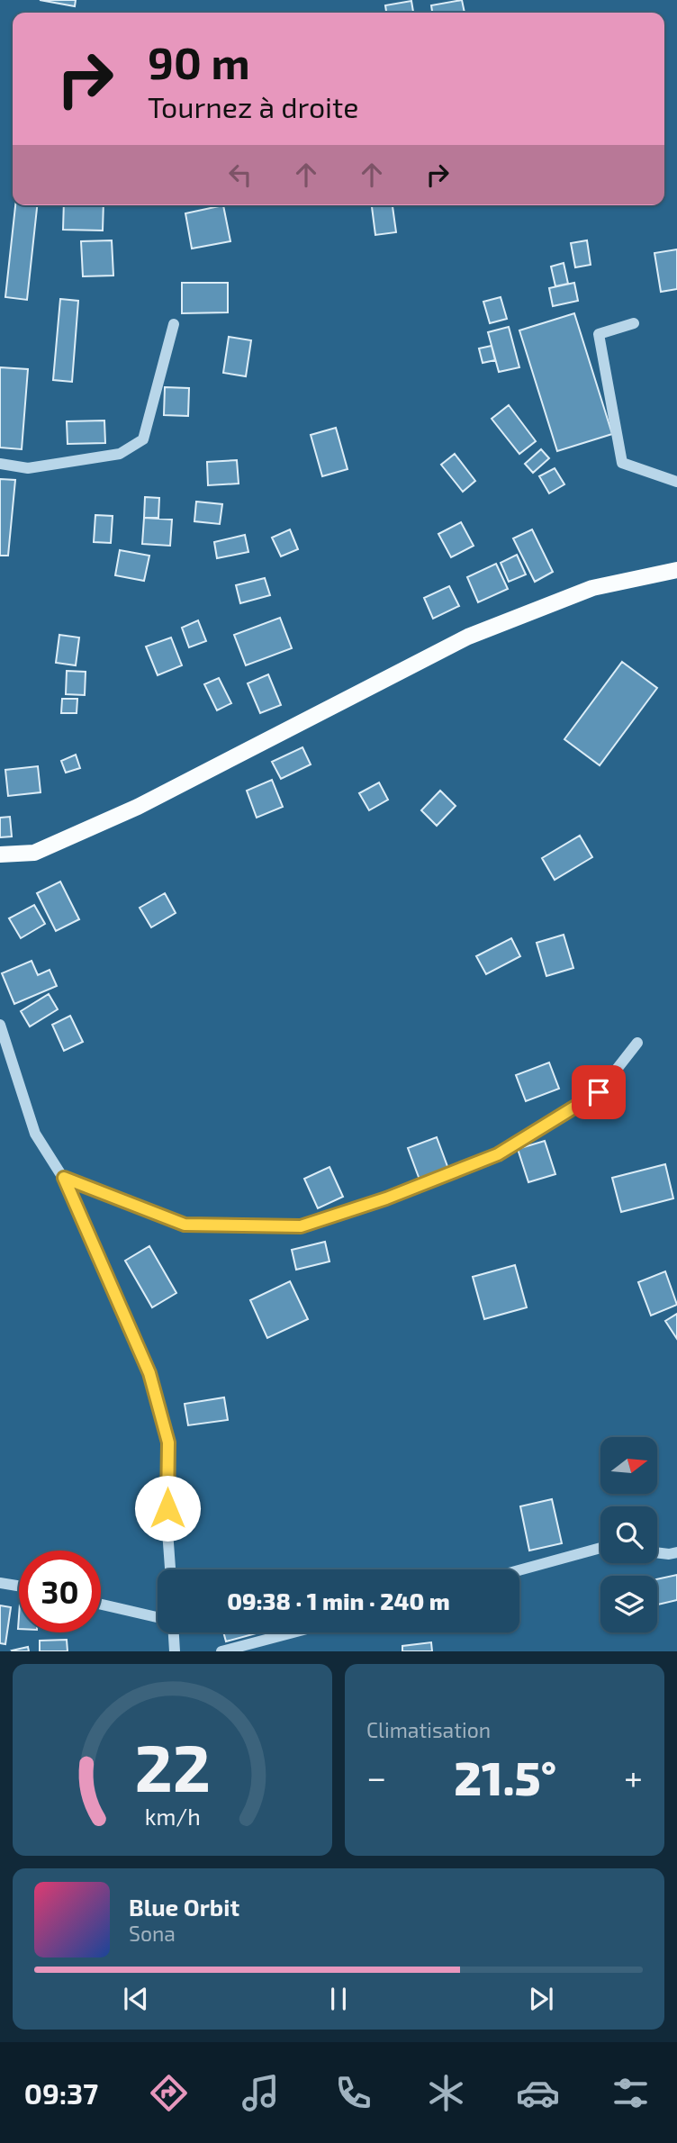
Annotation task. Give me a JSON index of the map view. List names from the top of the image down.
{
  "north": "right",
  "page": {
    "turn": ["90 m", "Tournez à droite"],
    "limit": "30",
    "trip": "09:38 · 1 min · 240 m",
    "tile": "Climatisation",
    "heat": ["−", "21.5°", "+"],
    "song": ["Blue Orbit", "Sona"],
    "tabs": "09:37",
    "gauge": ["22", "km/h"]
  }
}
